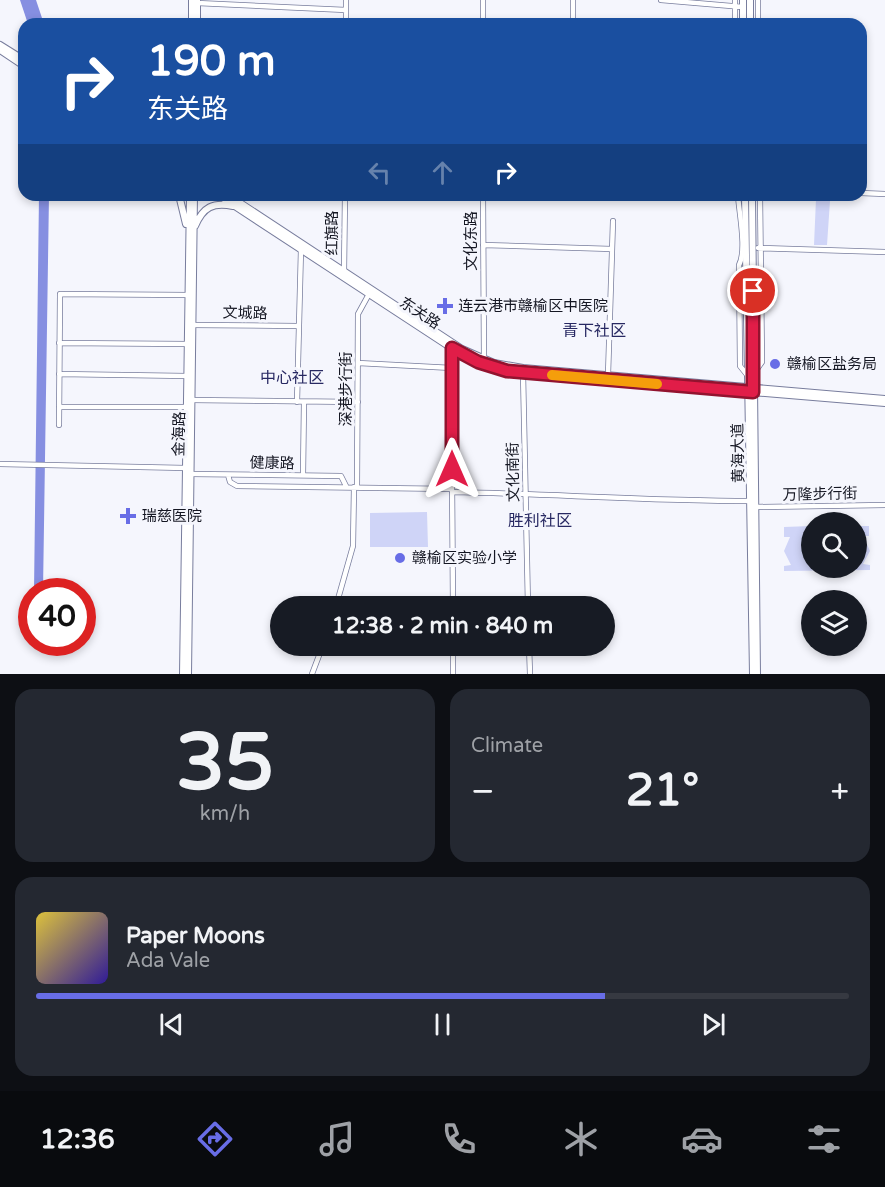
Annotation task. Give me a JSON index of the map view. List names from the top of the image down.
{
  "streets": {
    "main road": ["东关路", "金海路", "黄海大道"],
    "street": [
      "红旗路",
      "文化东路",
      "文城路",
      "深港步行街",
      "健康路",
      "文化南街",
      "万隆步行街"
    ]
  },
  "crossings": [
    ["红旗路", "东关路"],
    ["文化东路", "东关路"],
    ["文城路", "金海路"],
    ["东关路", "深港步行街"],
    ["东关路", "黄海大道"],
    ["东关路", "文化南街"],
    ["金海路", "健康路"],
    ["黄海大道", "万隆步行街"]
  ],
  "districts": ["青下社区", "中心社区", "胜利社区"],
  "places": {
    "health": ["连云港市赣榆区中医院", "瑞慈医院"],
    "other": ["赣榆区盐务局", "赣榆区实验小学"]
  },
  "page": {
    "turn": ["190 m", "东关路"],
    "limit": "40",
    "trip": "12:38 · 2 min · 840 m",
    "tile": [
      ["35", "km/h"],
      "Climate"
    ],
    "heat": ["−", "21°", "+"],
    "song": ["Paper Moons", "Ada Vale"],
    "tabs": "12:36"
  }
}
